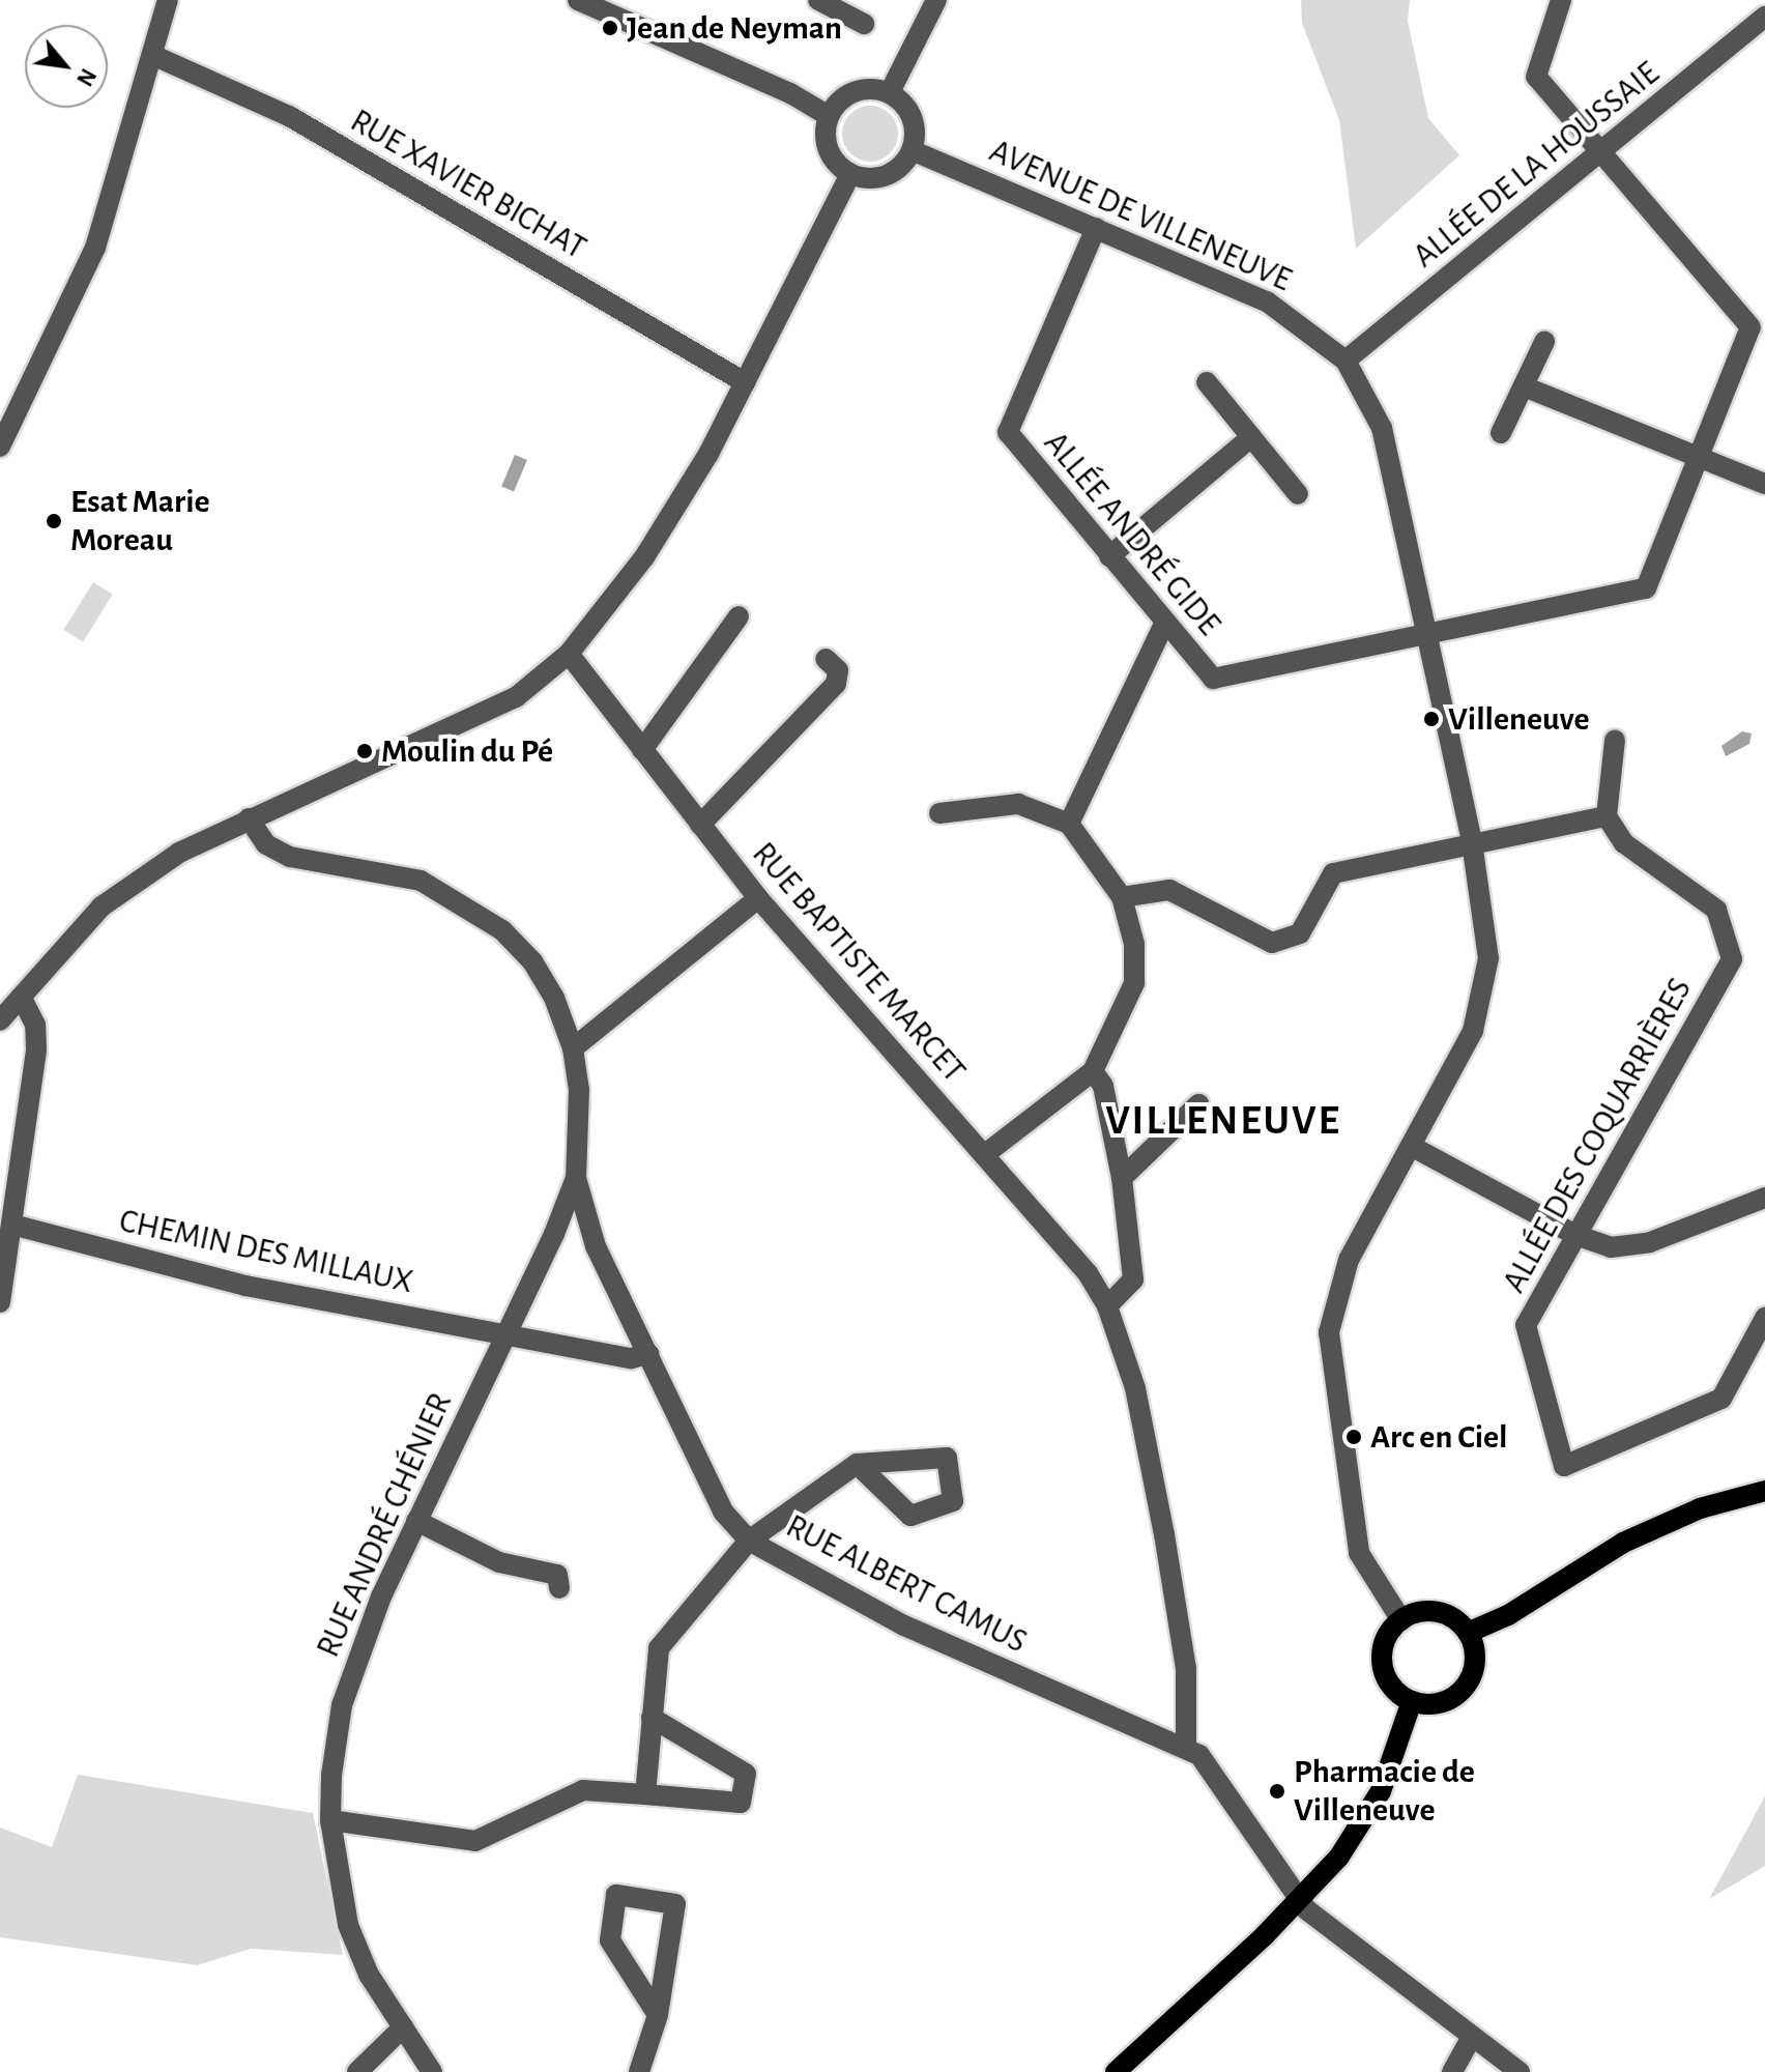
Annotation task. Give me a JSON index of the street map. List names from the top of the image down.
{
  "streets": {
    "street": [
      "ALLÉE DE LA HOUSSAIE",
      "RUE XAVIER BICHAT",
      "AVENUE DE VILLENEUVE",
      "ALLÉE ANDRÉ GIDE",
      "RUE BAPTISTE MARCET",
      "ALLÉE DES COQUARRIÈRES",
      "CHEMIN DES MILLAUX",
      "RUE ANDRÉ CHÉNIER",
      "RUE ALBERT CAMUS"
    ]
  },
  "crossings": [
    ["ALLÉE DE LA HOUSSAIE", "AVENUE DE VILLENEUVE"],
    ["AVENUE DE VILLENEUVE", "ALLÉE ANDRÉ GIDE"],
    ["RUE BAPTISTE MARCET", "RUE ALBERT CAMUS"],
    ["CHEMIN DES MILLAUX", "RUE ANDRÉ CHÉNIER"],
    ["CHEMIN DES MILLAUX", "RUE ALBERT CAMUS"],
    ["RUE ANDRÉ CHÉNIER", "RUE ALBERT CAMUS"]
  ],
  "districts": ["VILLENEUVE"],
  "places": [
    "Jean de Neyman",
    "Esat Marie Moreau",
    "Villeneuve",
    "Moulin du Pé",
    "Arc en Ciel",
    "Pharmacie de Villeneuve"
  ],
  "north": "bottom right"
}
